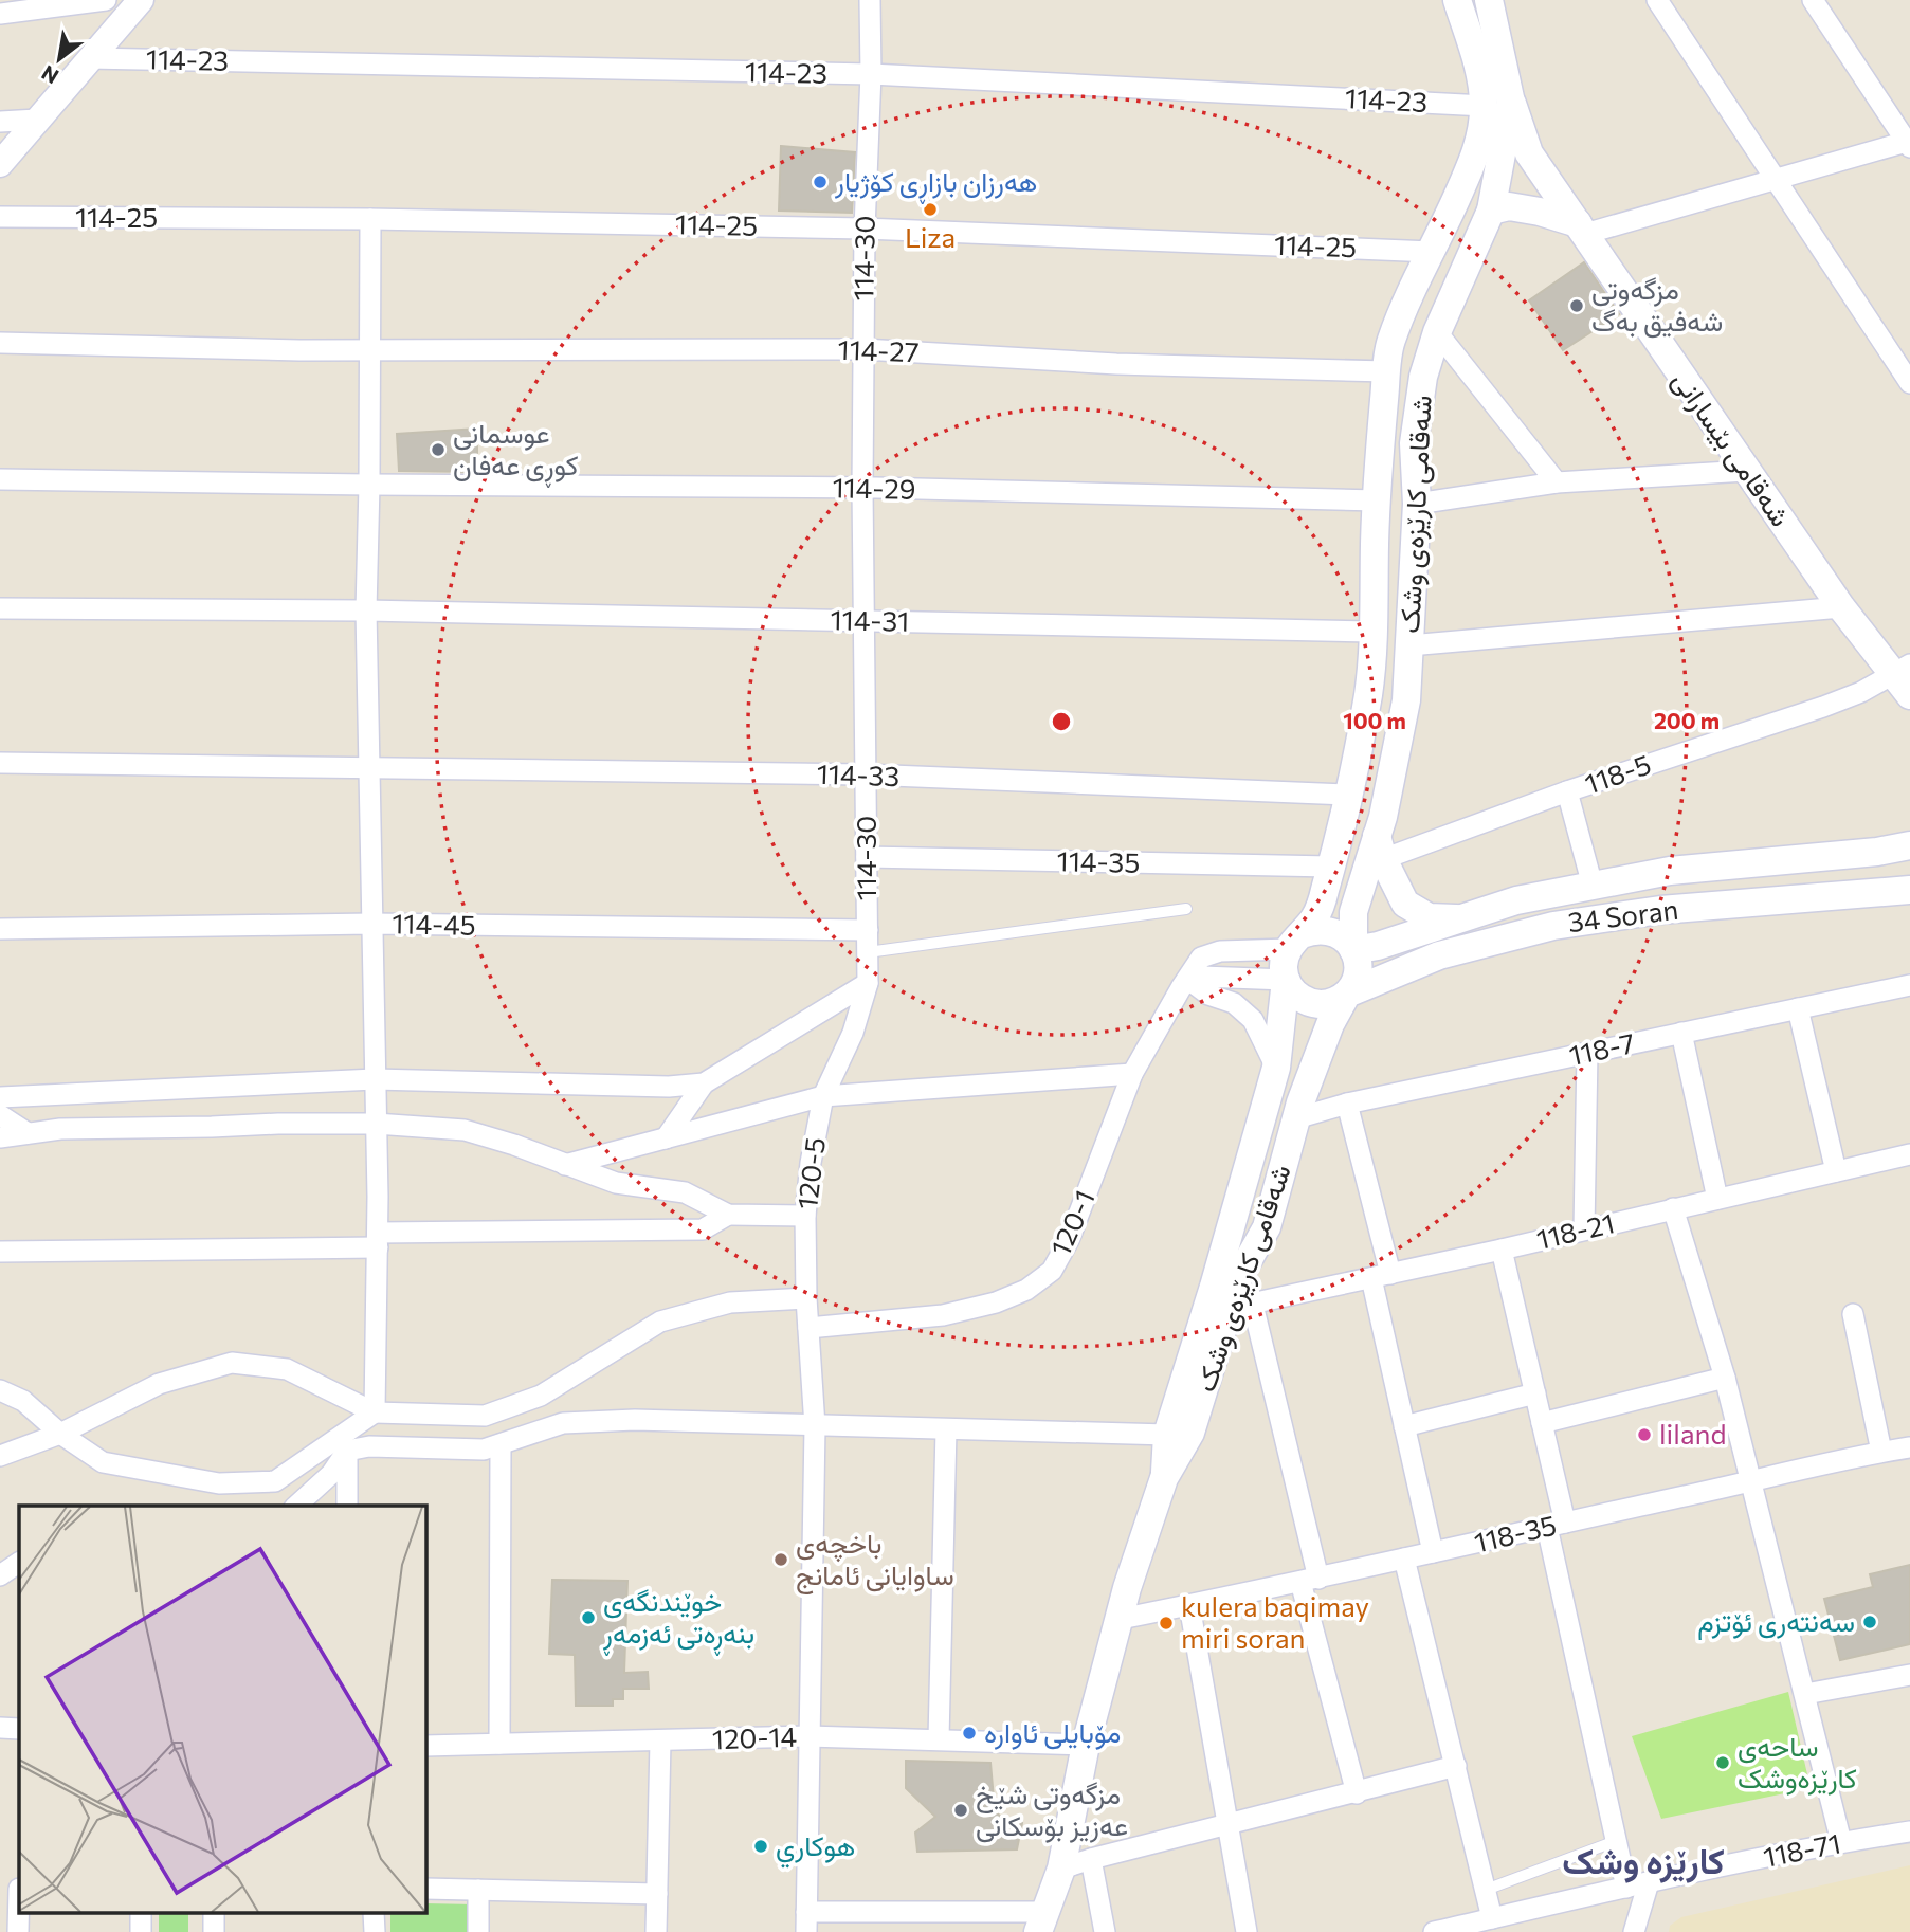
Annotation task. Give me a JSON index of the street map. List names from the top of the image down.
{
  "streets": {
    "main road": ["شەقامی بێسارانی", "شەقامی کارێزەی وشک", "34 Soran"],
    "street": [
      "114-23",
      "114-25",
      "114-30",
      "114-27",
      "114-29",
      "114-31",
      "118-5",
      "114-33",
      "114-35",
      "114-45",
      "118-7",
      "120-5",
      "120-1",
      "118-21",
      "118-35",
      "120-14",
      "118-71"
    ]
  },
  "crossings": [
    ["114-23", "114-30"],
    ["114-23", "شەقامی بێسارانی"],
    ["114-23", "شەقامی کارێزەی وشک"],
    ["114-25", "114-30"],
    ["114-25", "شەقامی کارێزەی وشک"],
    ["114-30", "114-27"],
    ["114-30", "114-29"],
    ["114-30", "114-31"],
    ["114-30", "114-33"],
    ["114-30", "114-35"],
    ["114-30", "114-45"],
    ["114-30", "120-5"],
    ["114-27", "شەقامی کارێزەی وشک"],
    ["شەقامی بێسارانی", "شەقامی کارێزەی وشک"],
    ["شەقامی بێسارانی", "118-5"],
    ["114-29", "شەقامی کارێزەی وشک"],
    ["شەقامی کارێزەی وشک", "114-31"],
    ["شەقامی کارێزەی وشک", "118-5"],
    ["شەقامی کارێزەی وشک", "114-33"],
    ["شەقامی کارێزەی وشک", "114-35"],
    ["شەقامی کارێزەی وشک", "34 Soran"],
    ["شەقامی کارێزەی وشک", "118-7"],
    ["شەقامی کارێزەی وشک", "120-1"],
    ["شەقامی کارێزەی وشک", "118-35"],
    ["شەقامی کارێزەی وشک", "120-14"],
    ["34 Soran", "120-1"],
    ["114-45", "120-5"],
    ["120-5", "120-1"],
    ["120-5", "120-14"],
    ["118-21", "118-35"]
  ],
  "districts": ["کارێزە وشک"],
  "places": [
    "ھەرزان بازاڕی کۆژیار",
    "Liza",
    "مزگەوتی شەفیق بەگ",
    "عوسمانی کوڕی عەفان",
    "liland",
    "باخچەی ساوایانی ئامانج",
    "خوێندنگەی بنەڕەتی ئەزمەڕ",
    "سەنتەری ئۆتزم",
    "kulera baqimay miri soran",
    "مۆبایلی ئاوارە",
    "ساحه‌ی کارێزه‌وشک",
    "مزگەوتی شێخ عەزیز بۆسکانی",
    "هوكاري"
  ],
  "north": "bottom left",
  "rings": ["100 m", "200 m"]
}
